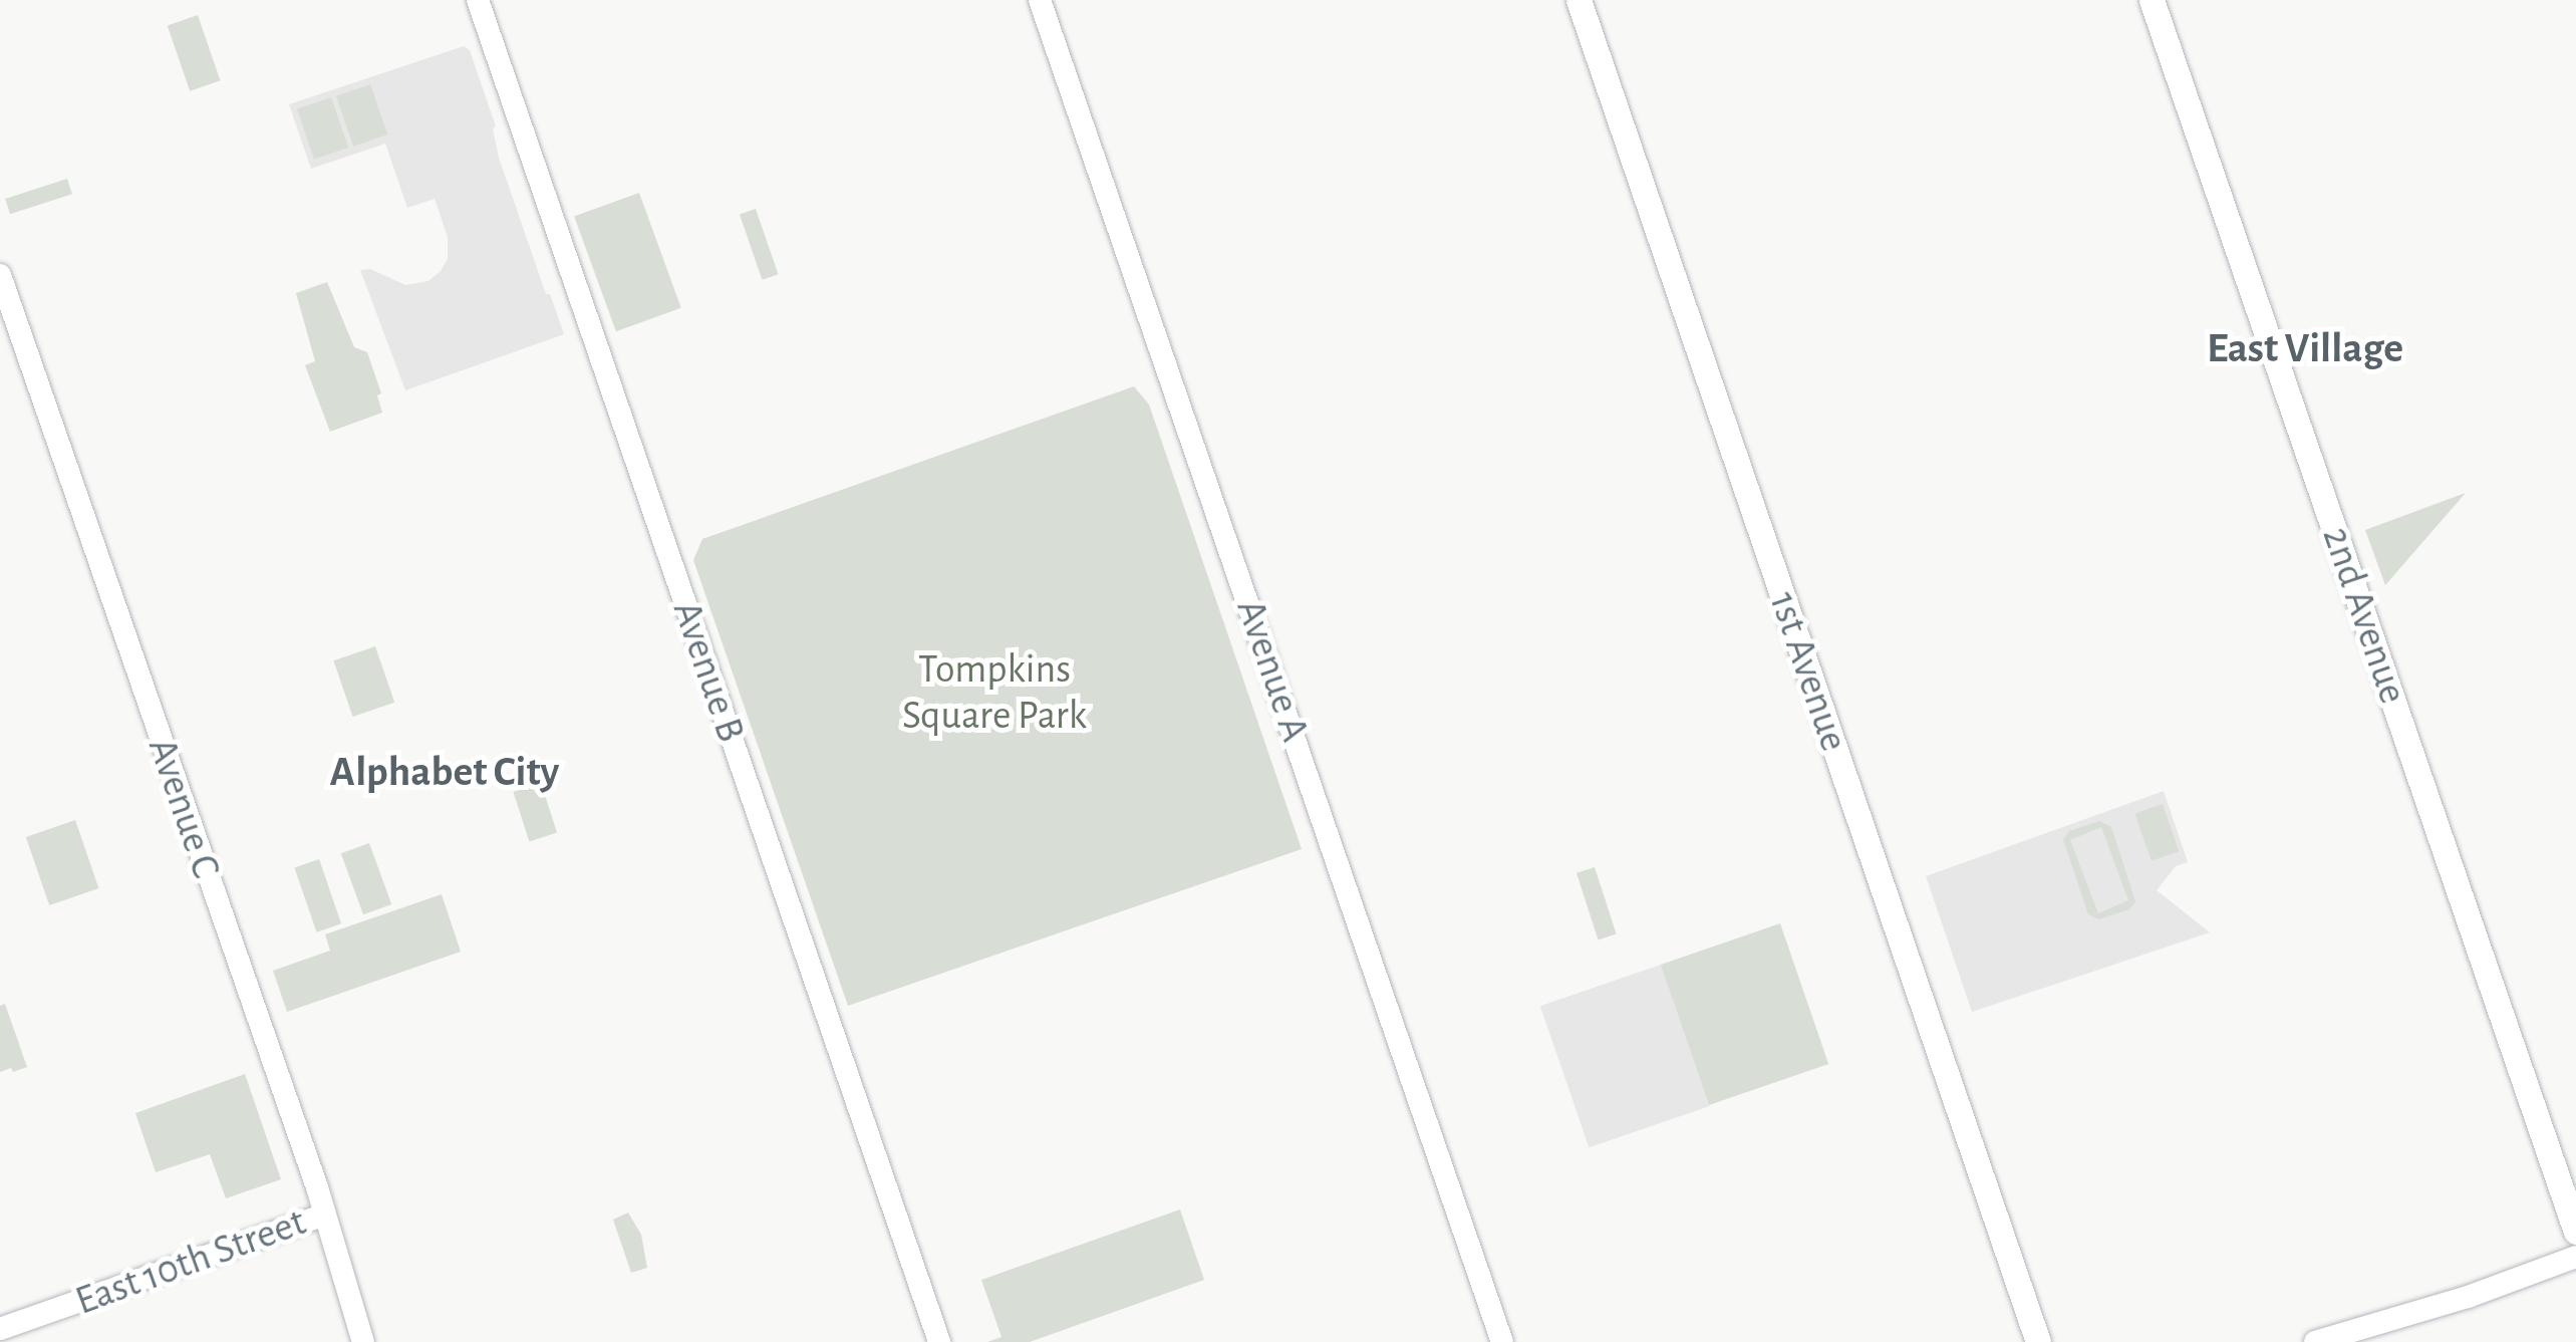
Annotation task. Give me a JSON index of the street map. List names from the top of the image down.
{
  "streets": {
    "main road": [
      "2nd Avenue",
      "Avenue A",
      "Avenue B",
      "1st Avenue",
      "Avenue C",
      "East 10th Street"
    ]
  },
  "crossings": [
    ["Avenue C", "East 10th Street"]
  ],
  "districts": ["East Village", "Alphabet City"],
  "parks": ["Tompkins Square Park"]
}
